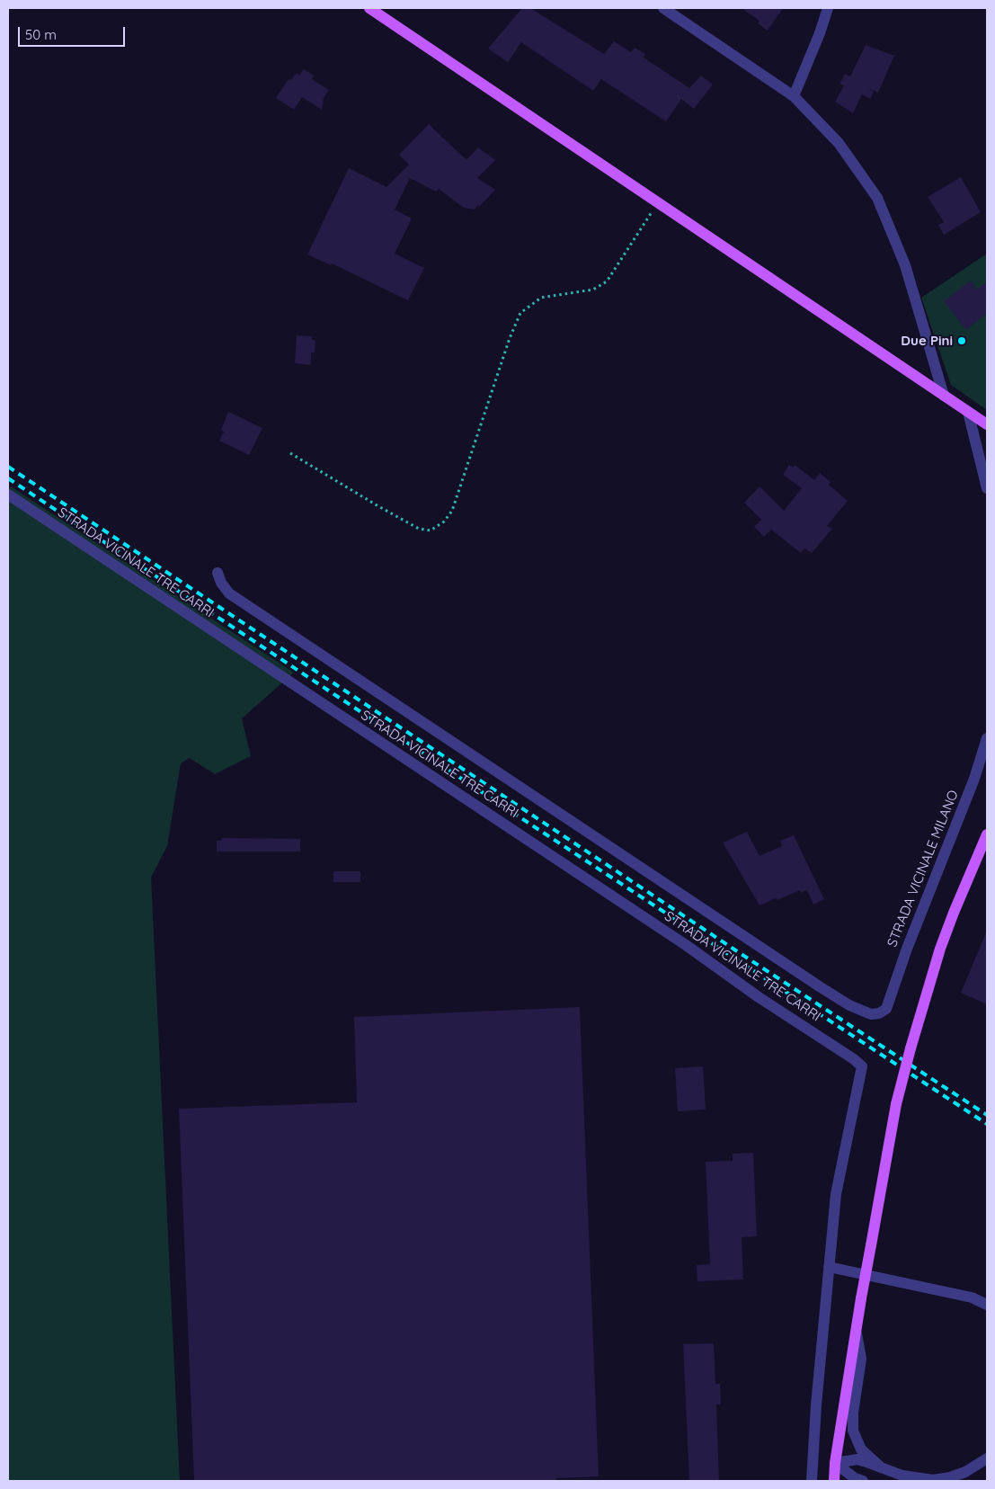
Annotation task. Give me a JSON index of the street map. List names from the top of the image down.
{
  "streets": {
    "street": ["STRADA VICINALE TRE CARRI", "STRADA VICINALE MILANO"]
  },
  "places": ["Due Pini"],
  "scale_bar": "50 m"
}
